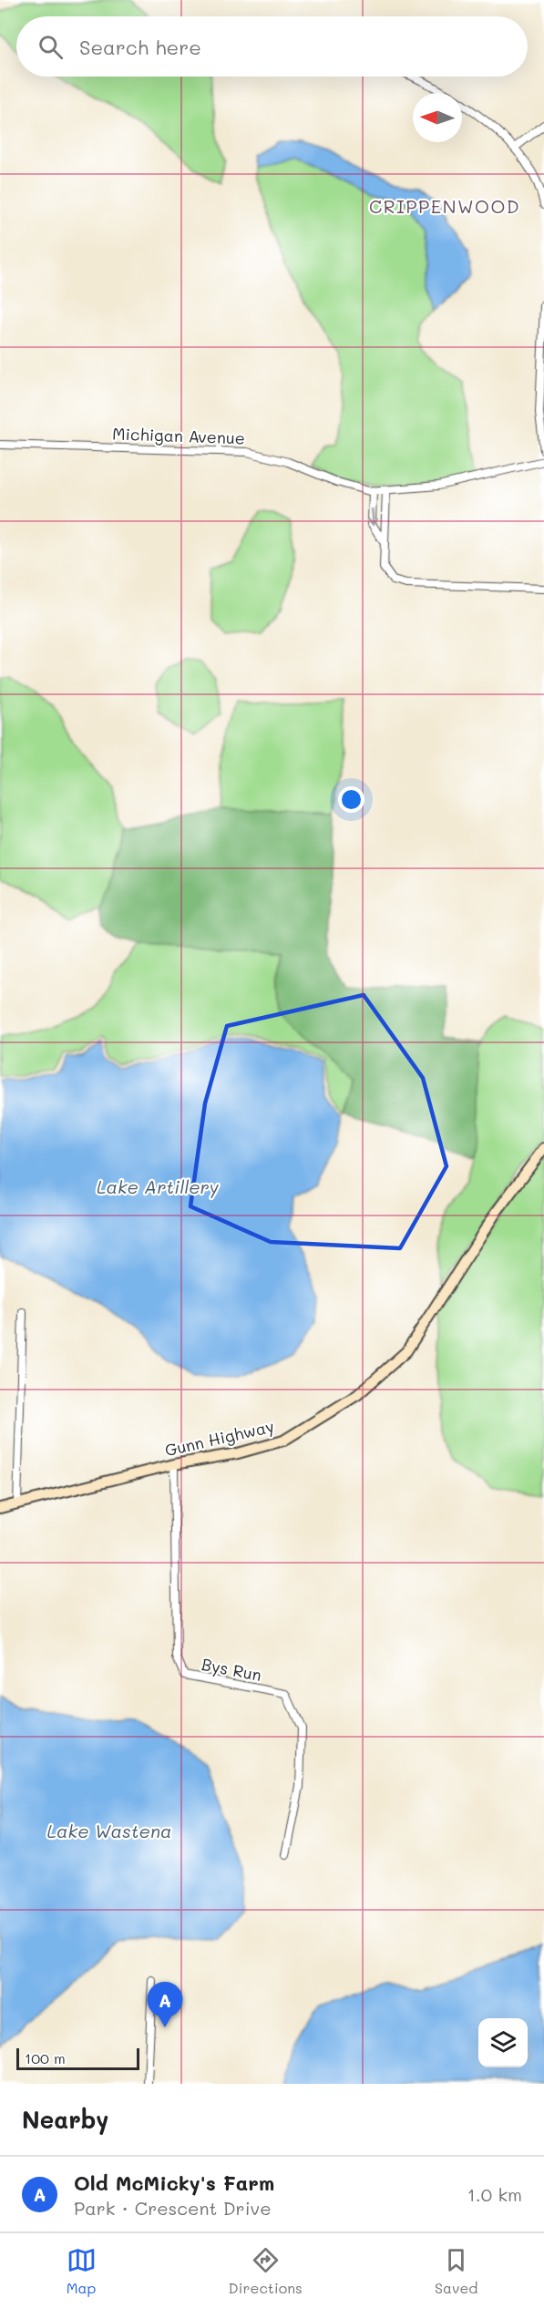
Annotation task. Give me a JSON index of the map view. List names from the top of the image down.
{
  "streets": {
    "main road": ["Gunn Highway"],
    "street": ["Michigan Avenue", "Bys Run"]
  },
  "crossings": [
    ["Gunn Highway", "Bys Run"]
  ],
  "districts": ["CRIPPENWOOD"],
  "water": ["Lake Artillery", "Lake Wastena"],
  "scale_bar": "100 m",
  "north": "left",
  "page": {
    "search": "Search here",
    "pins": "A",
    "scale": "100 m",
    "heading": "Nearby",
    "list": [
      {
        "mark": "A",
        "name": "Old McMicky's Farm",
        "note": "Park · Crescent Drive",
        "value": "1.0 km"
      }
    ],
    "nav": ["Map", "Directions", "Saved"]
  }
}
